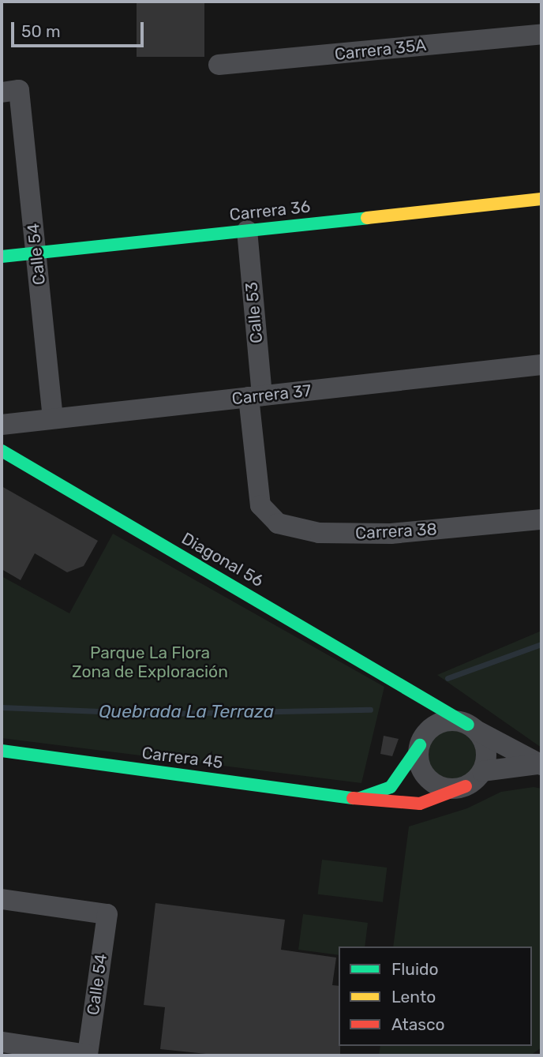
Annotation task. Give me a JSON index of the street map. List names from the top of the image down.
{
  "streets": {
    "street": [
      "Carrera 35A",
      "Carrera 36",
      "Calle 54",
      "Calle 53",
      "Carrera 37",
      "Carrera 38",
      "Diagonal 56",
      "Carrera 45"
    ]
  },
  "crossings": [
    ["Carrera 36", "Calle 54"],
    ["Carrera 36", "Calle 53"],
    ["Calle 54", "Carrera 37"],
    ["Calle 53", "Carrera 37"],
    ["Calle 53", "Carrera 38"],
    ["Diagonal 56", "Carrera 45"]
  ],
  "water": ["Quebrada La Terraza"],
  "parks": ["Parque La Flora Zona de Exploración"],
  "legend": ["Fluido", "Lento", "Atasco"],
  "scale_bar": "50 m"
}
